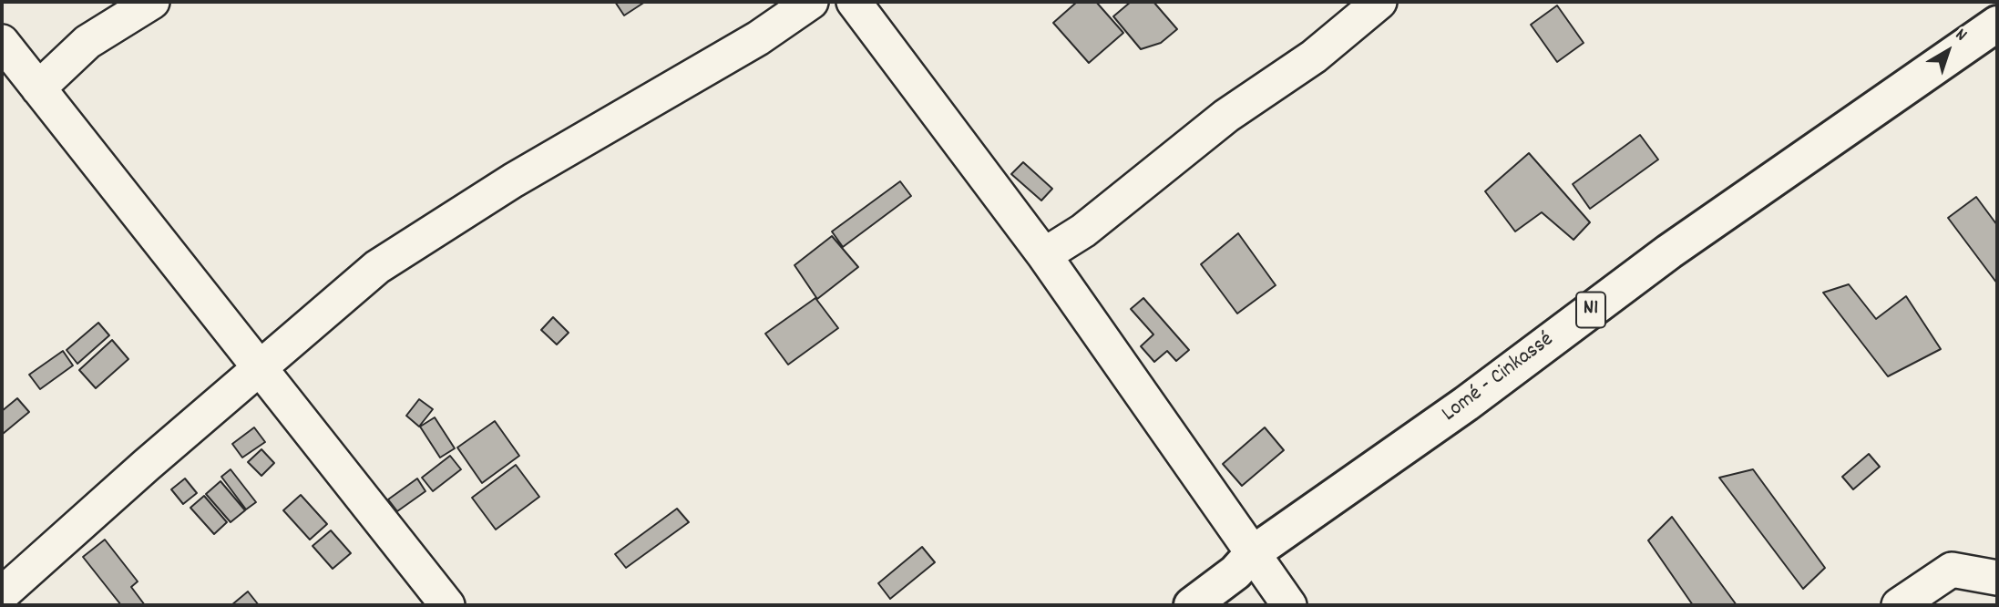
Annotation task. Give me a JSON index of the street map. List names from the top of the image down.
{
  "streets": {
    "highway": ["N1", "Lomé - Cinkassé"]
  },
  "north": "top right"
}
